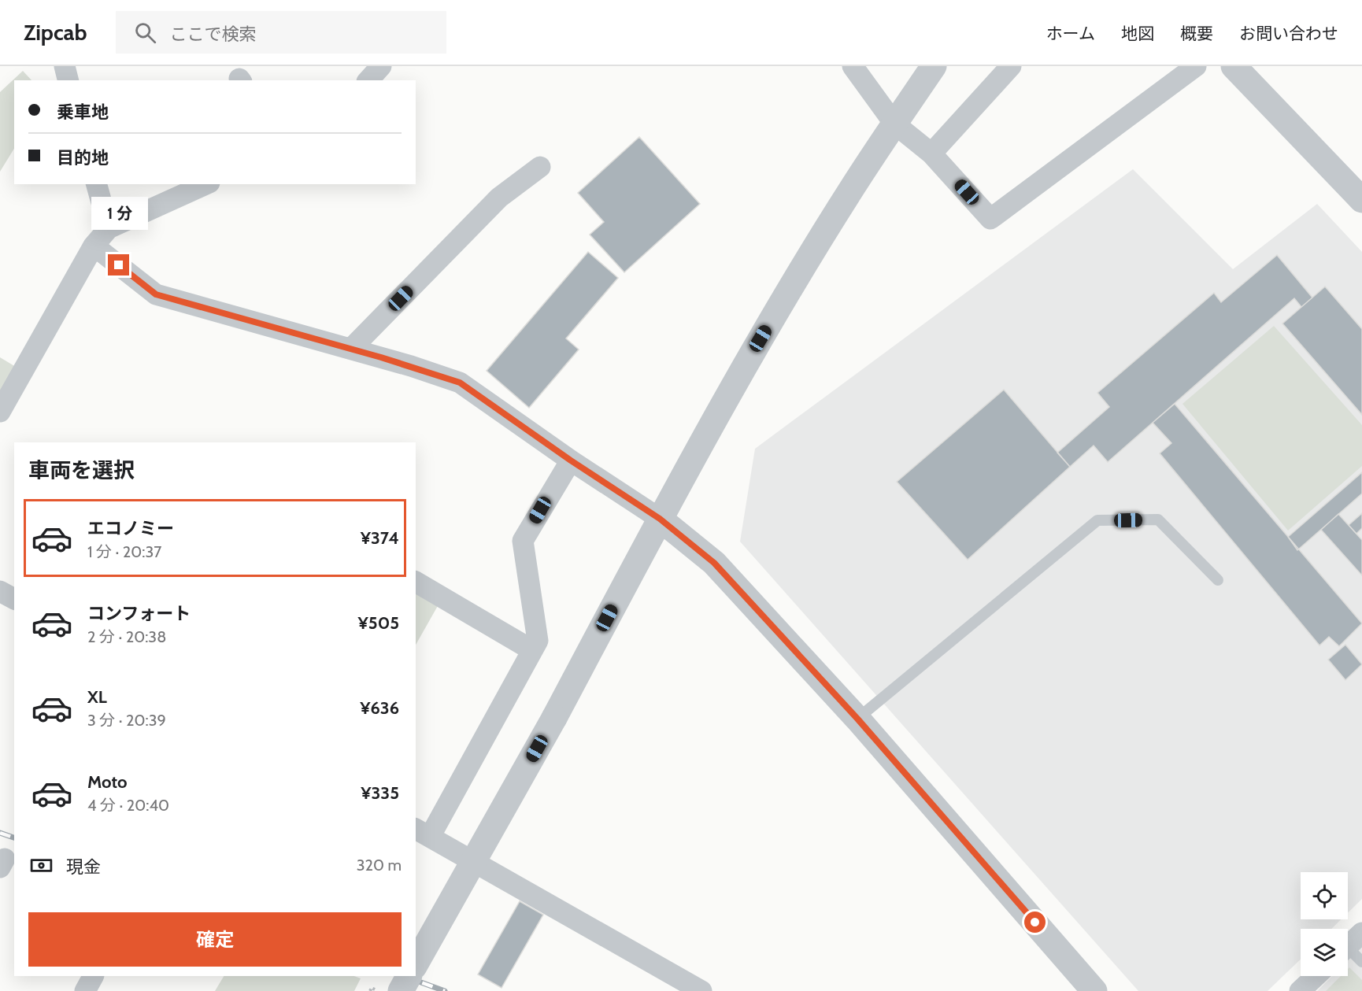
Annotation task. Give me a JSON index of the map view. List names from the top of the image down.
{
  "page": {
    "header": "Zipcab",
    "search": "ここで検索",
    "nav": [
      "ホーム",
      "地図",
      "概要",
      "お問い合わせ"
    ],
    "banner": ["乗車地", "目的地"],
    "bubble": "1 分",
    "heading": "車両を選択",
    "list": [
      {
        "name": "エコノミー",
        "note": "1 分 · 20:37",
        "value": "¥374"
      },
      {
        "name": "コンフォート",
        "note": "2 分 · 20:38",
        "value": "¥505"
      },
      {
        "name": "XL",
        "note": "3 分 · 20:39",
        "value": "¥636"
      },
      {
        "name": "Moto",
        "note": "4 分 · 20:40",
        "value": "¥335"
      }
    ],
    "pay": ["現金", "320 m"],
    "buttons": "確定"
  }
}
